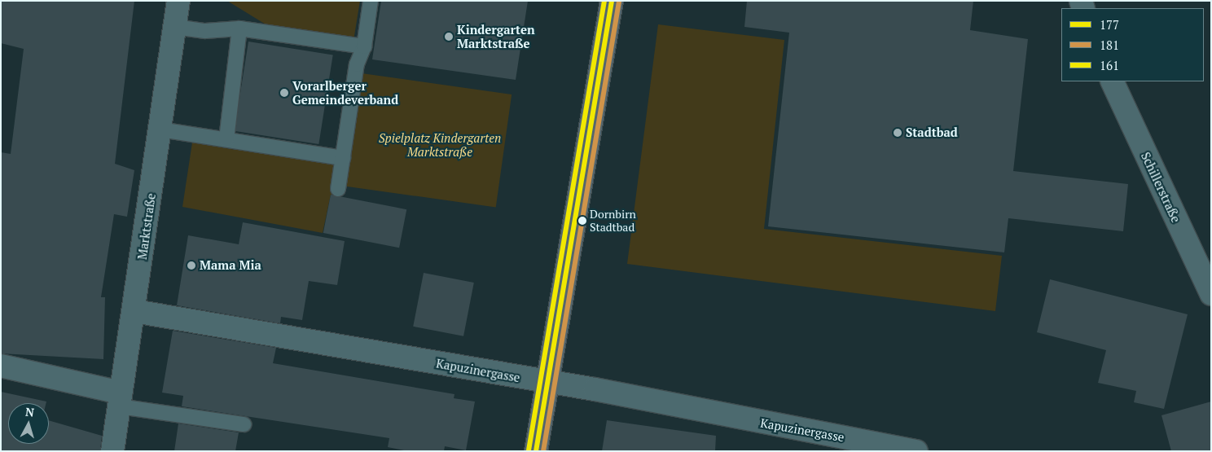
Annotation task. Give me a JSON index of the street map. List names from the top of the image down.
{
  "streets": {
    "street": ["Schillerstraße", "Marktstraße", "Kapuzinergasse"]
  },
  "crossings": [
    ["Marktstraße", "Kapuzinergasse"]
  ],
  "parks": ["Spielplatz Kindergarten Marktstraße"],
  "places": [
    "Kindergarten Marktstraße",
    "Vorarlberger Gemeindeverband",
    "Stadtbad",
    "Dornbirn Stadtbad",
    "Mama Mia"
  ],
  "lines": ["transit line 177", "transit line 161", "transit line 181"],
  "legend": ["177", "181", "161"],
  "north": "top"
}
